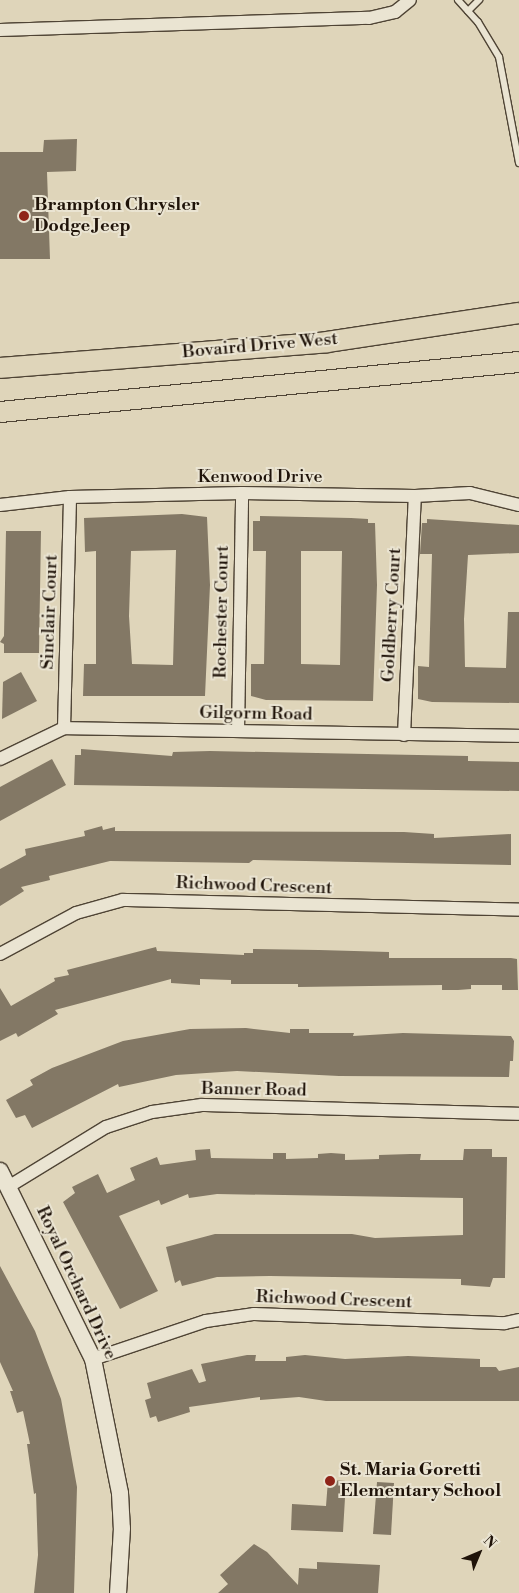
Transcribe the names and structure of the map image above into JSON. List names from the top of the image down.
{
  "streets": {
    "main road": ["Bovaird Drive West"],
    "street": [
      "Kenwood Drive",
      "Sinclair Court",
      "Rochester Court",
      "Goldberry Court",
      "Gilgorm Road",
      "Richwood Crescent",
      "Banner Road",
      "Royal Orchard Drive"
    ]
  },
  "crossings": [
    ["Kenwood Drive", "Sinclair Court"],
    ["Kenwood Drive", "Rochester Court"],
    ["Kenwood Drive", "Goldberry Court"],
    ["Sinclair Court", "Gilgorm Road"],
    ["Rochester Court", "Gilgorm Road"],
    ["Goldberry Court", "Gilgorm Road"],
    ["Richwood Crescent", "Royal Orchard Drive"],
    ["Banner Road", "Royal Orchard Drive"]
  ],
  "places": ["Brampton Chrysler Dodge Jeep", "St. Maria Goretti Elementary School"],
  "north": "top right"
}
